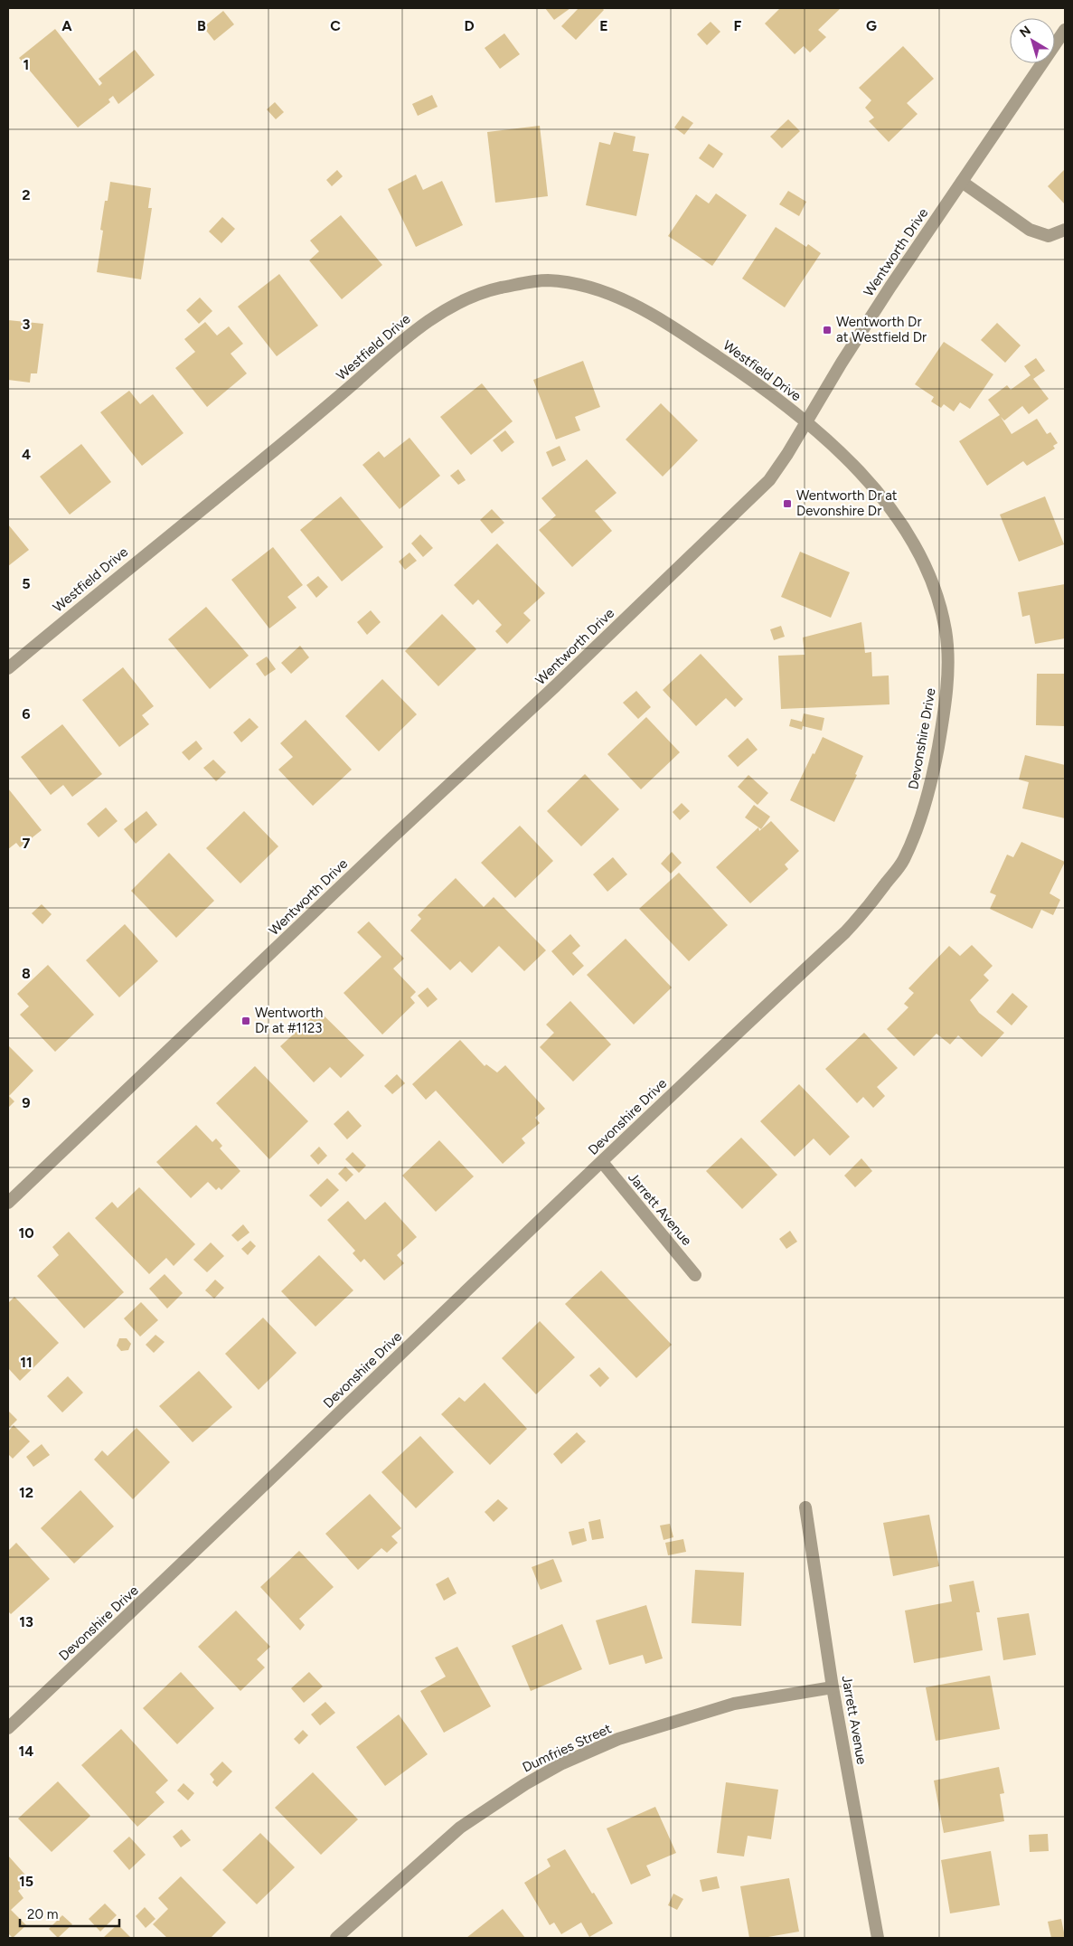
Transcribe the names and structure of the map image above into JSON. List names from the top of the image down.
{
  "streets": {
    "street": [
      "Wentworth Drive",
      "Westfield Drive",
      "Devonshire Drive",
      "Jarrett Avenue",
      "Dumfries Street"
    ]
  },
  "crossings": [
    ["Wentworth Drive", "Westfield Drive"],
    ["Wentworth Drive", "Devonshire Drive"],
    ["Westfield Drive", "Devonshire Drive"],
    ["Devonshire Drive", "Jarrett Avenue"],
    ["Jarrett Avenue", "Dumfries Street"]
  ],
  "places": {
    "transit": ["Wentworth Dr at Westfield Dr", "Wentworth Dr at Devonshire Dr", "Wentworth Dr at #1123"]
  },
  "scale_bar": "20 m",
  "north": "top left",
  "grid": {
    "columns": [
      "A",
      "B",
      "C",
      "D",
      "E",
      "F",
      "G"
    ],
    "rows": [
      "1",
      "2",
      "3",
      "4",
      "5",
      "6",
      "7",
      "8",
      "9",
      "10",
      "11",
      "12",
      "13",
      "14",
      "15"
    ]
  }
}
